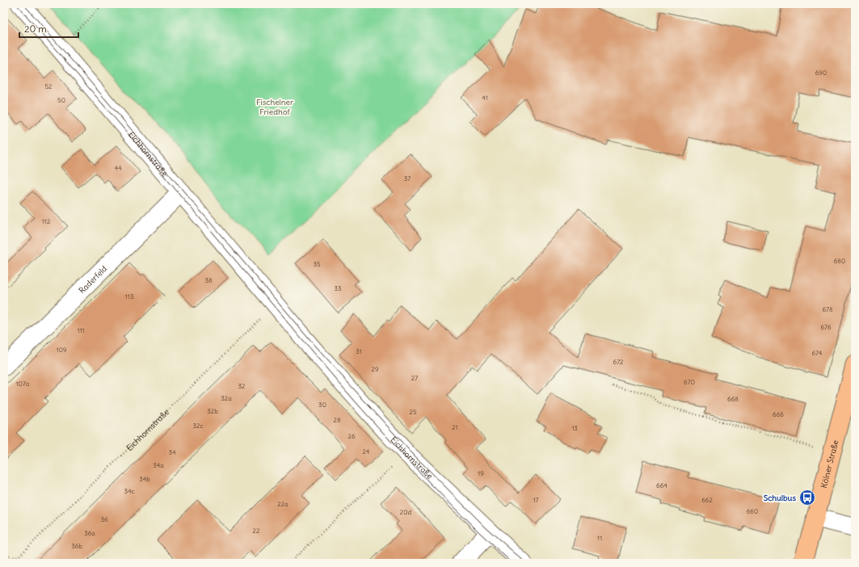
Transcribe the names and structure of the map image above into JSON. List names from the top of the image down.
{
  "streets": {
    "main road": ["Kölner Straße"],
    "street": ["Eichhornstraße", "Raderfeld"]
  },
  "crossings": [
    ["Eichhornstraße", "Raderfeld"]
  ],
  "parks": ["Fischelner Friedhof"],
  "places": {
    "bus stop": ["Schulbus"]
  },
  "house_numbers": [
    "690",
    "52",
    "41",
    "50",
    "44",
    "37",
    "112",
    "680",
    "35",
    "38",
    "33",
    "113",
    "678",
    "676",
    "111",
    "109",
    "31",
    "674",
    "672",
    "29",
    "27",
    "670",
    "107a",
    "32",
    "32a",
    "668",
    "30",
    "32b",
    "25",
    "666",
    "28",
    "32c",
    "21",
    "13",
    "26",
    "24",
    "34",
    "34a",
    "19",
    "34b",
    "664",
    "34c",
    "17",
    "662",
    "22a",
    "660",
    "20d",
    "36",
    "22",
    "36a",
    "11",
    "36b"
  ],
  "scale_bar": "20 m"
}
